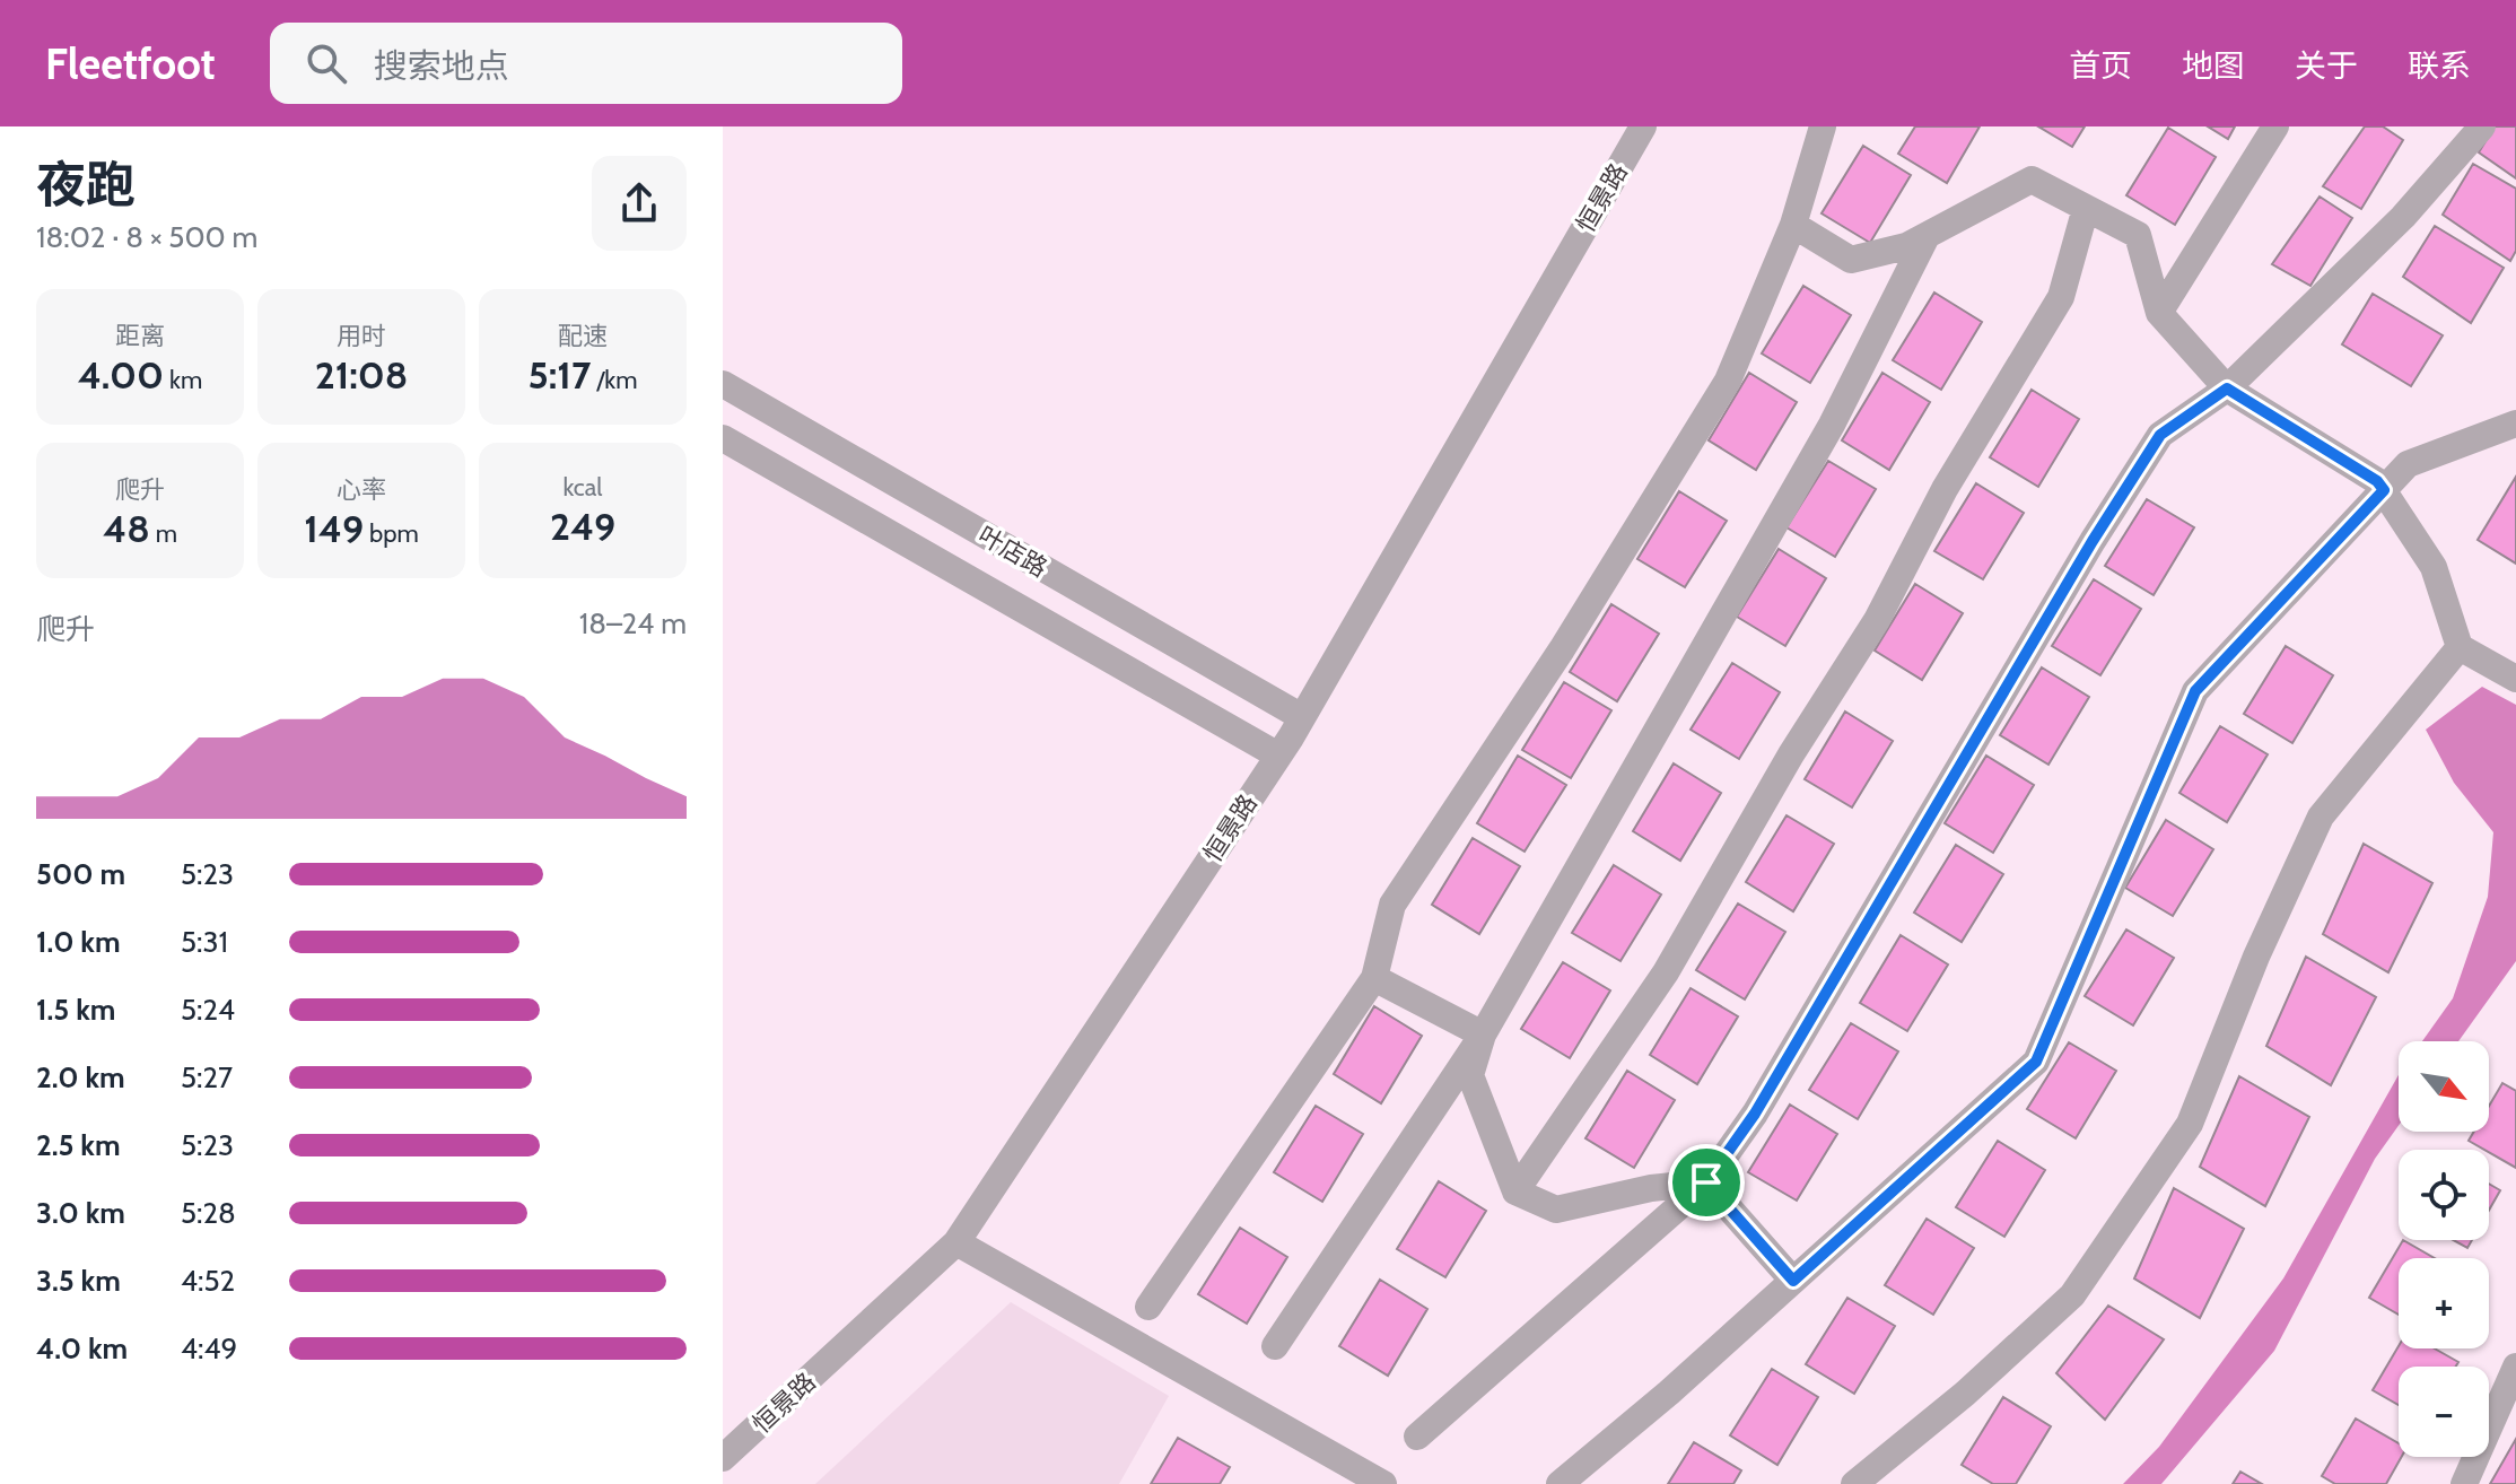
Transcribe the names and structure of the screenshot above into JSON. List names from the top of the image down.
{
  "streets": {
    "street": ["恒景路", "叶店路"]
  },
  "crossings": [
    ["恒景路", "叶店路"]
  ],
  "north": "bottom right",
  "page": {
    "header": "Fleetfoot",
    "search": "搜索地点",
    "nav": [
      "首页",
      "地图",
      "关于",
      "联系"
    ],
    "heading": ["夜跑", "18:02 · 8 × 500 m"],
    "stats": [
      ["距离", "4.00 km"],
      ["用时", "21:08"],
      ["配速", "5:17 /km"],
      ["爬升", "48 m"],
      ["心率", "149 bpm"],
      ["kcal", "249"]
    ],
    "chart": ["爬升", "18–24 m"],
    "list": [
      {
        "name": "500 m",
        "note": "5:23"
      },
      {
        "name": "1.0 km",
        "note": "5:31"
      },
      {
        "name": "1.5 km",
        "note": "5:24"
      },
      {
        "name": "2.0 km",
        "note": "5:27"
      },
      {
        "name": "2.5 km",
        "note": "5:23"
      },
      {
        "name": "3.0 km",
        "note": "5:28"
      },
      {
        "name": "3.5 km",
        "note": "4:52"
      },
      {
        "name": "4.0 km",
        "note": "4:49"
      }
    ],
    "map_buttons": ["+", "−"]
  }
}
